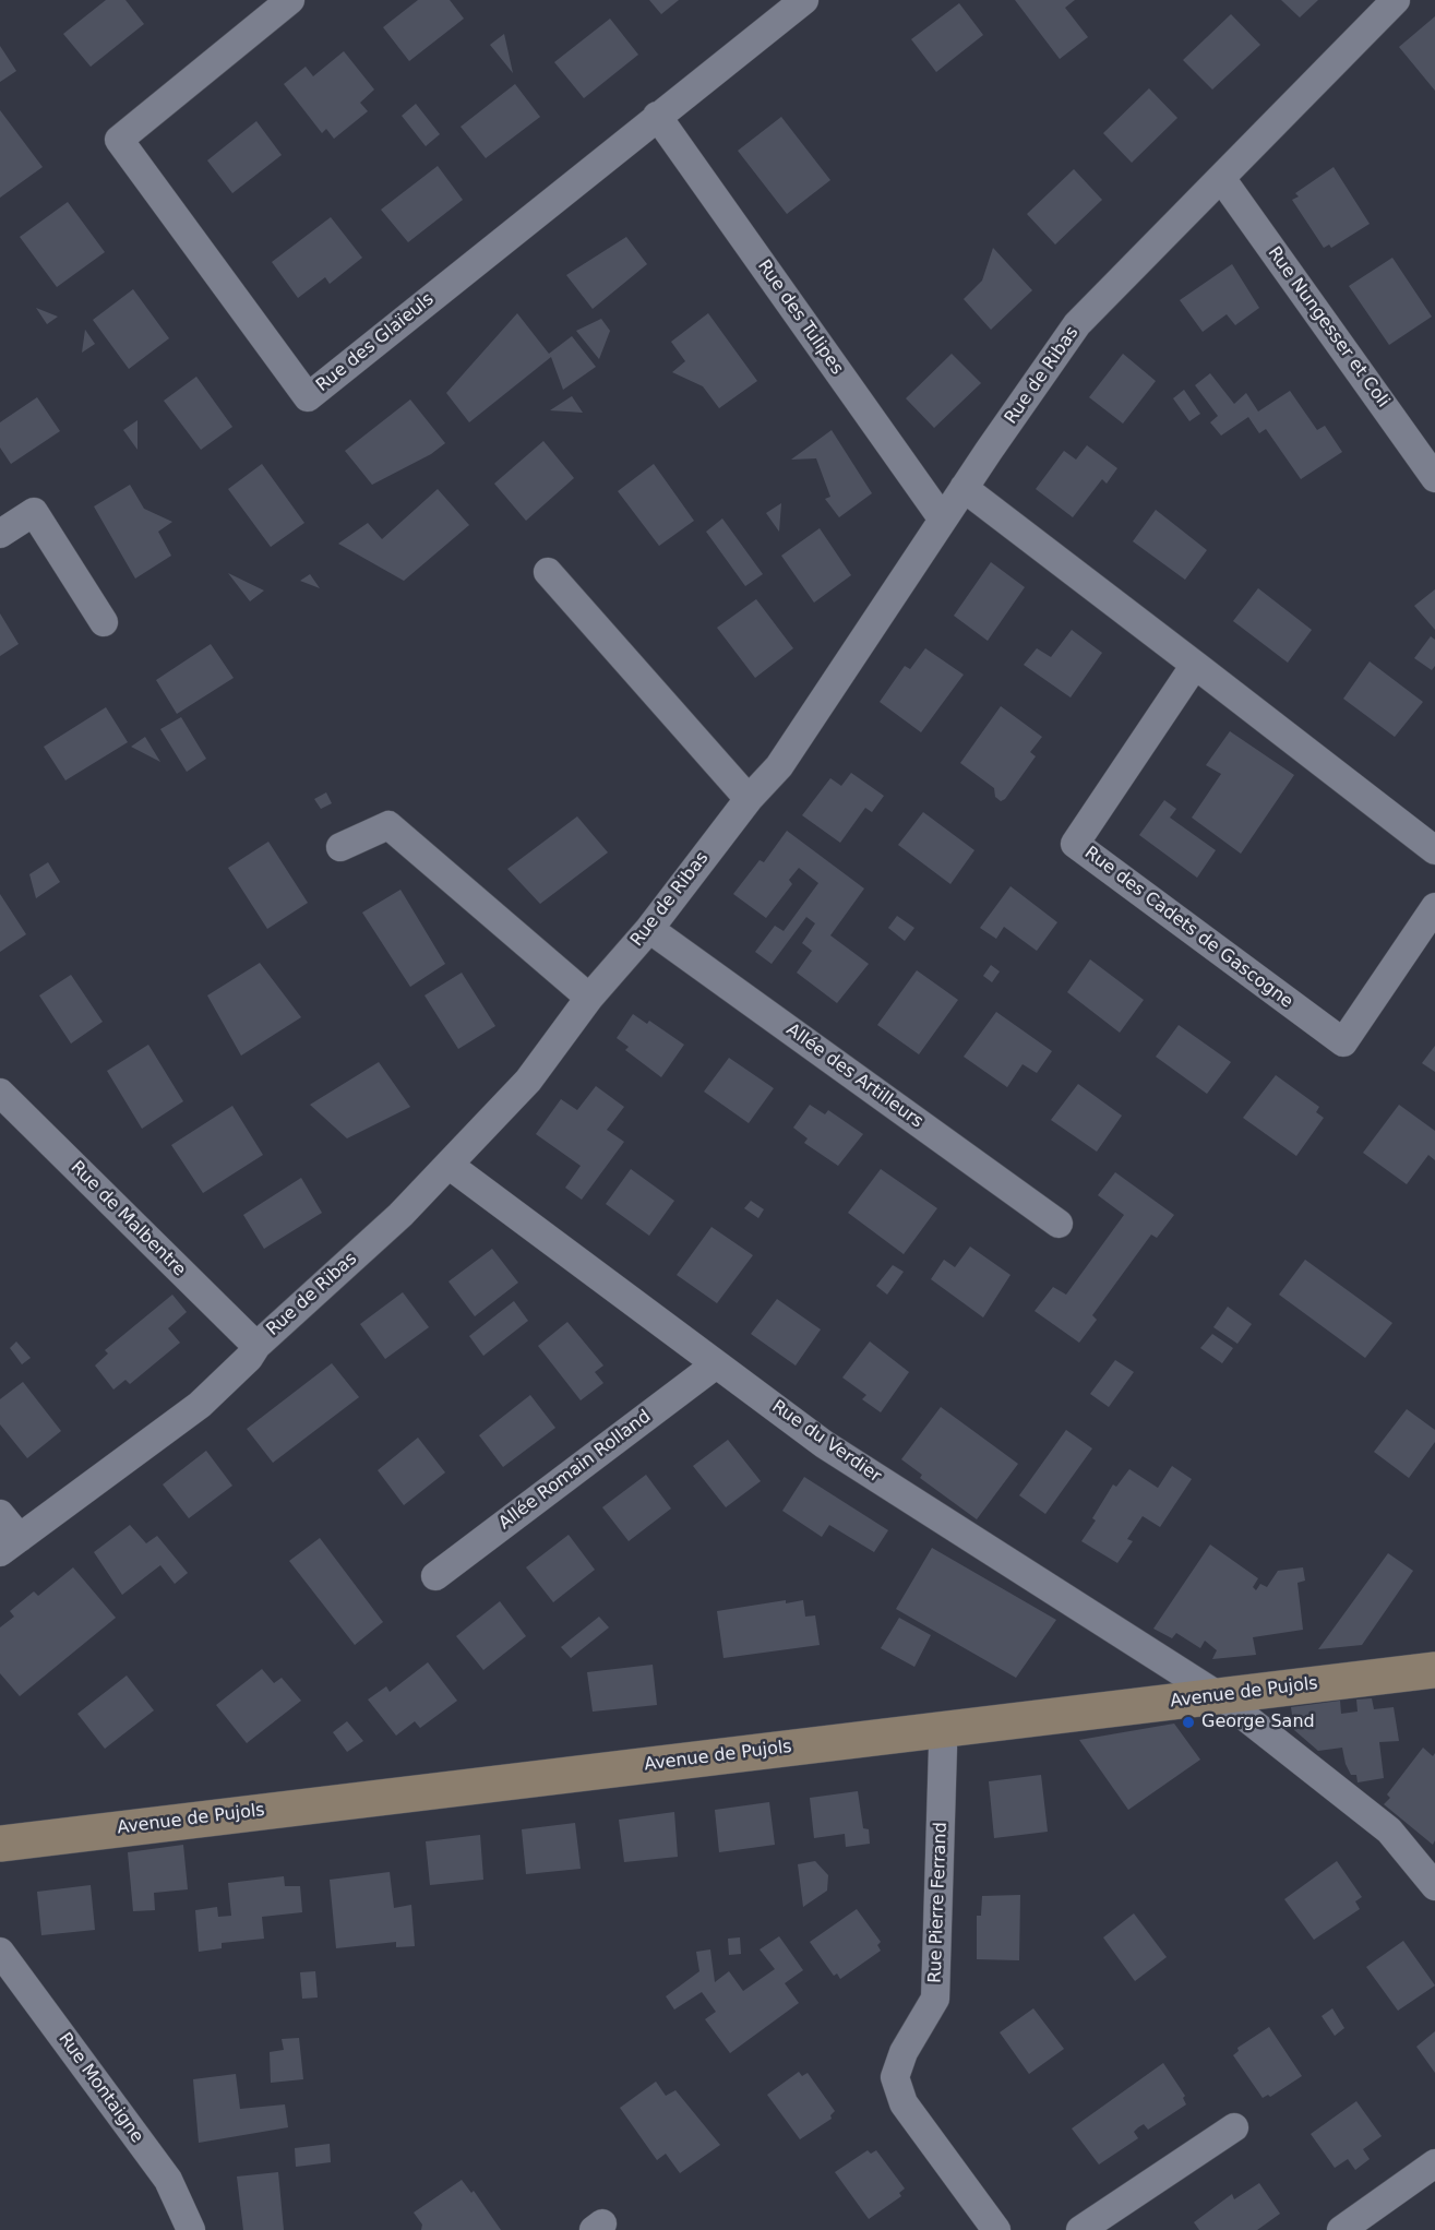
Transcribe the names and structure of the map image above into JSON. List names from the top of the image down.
{
  "streets": {
    "main road": ["Avenue de Pujols"],
    "street": [
      "Rue des Tulipes",
      "Rue Nungesser et Coli",
      "Rue des Glaïeuls",
      "Rue de Ribas",
      "Rue des Cadets de Gascogne",
      "Allée des Artilleurs",
      "Rue de Malbentre",
      "Rue du Verdier",
      "Allée Romain Rolland",
      "Rue Pierre Ferrand",
      "Rue Montaigne"
    ]
  },
  "crossings": [
    ["Rue des Tulipes", "Rue des Glaïeuls"],
    ["Rue des Tulipes", "Rue de Ribas"],
    ["Rue Nungesser et Coli", "Rue de Ribas"],
    ["Rue de Ribas", "Allée des Artilleurs"],
    ["Rue de Ribas", "Rue de Malbentre"],
    ["Rue de Ribas", "Rue du Verdier"],
    ["Rue du Verdier", "Allée Romain Rolland"],
    ["Rue du Verdier", "Avenue de Pujols"],
    ["Avenue de Pujols", "Rue Pierre Ferrand"]
  ],
  "places": ["George Sand"]
}
